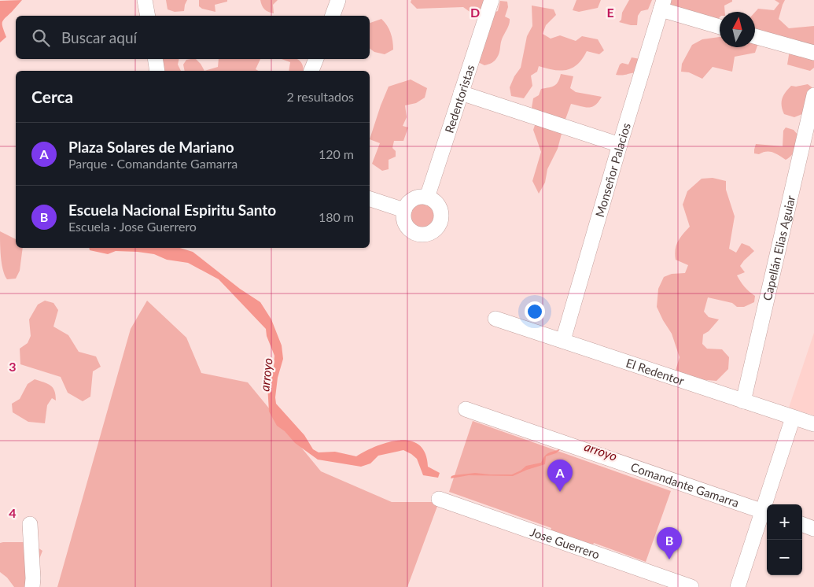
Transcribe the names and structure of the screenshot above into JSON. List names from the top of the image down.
{
  "streets": {
    "street": [
      "Redentoristas",
      "Monseñor Palacios",
      "Capellán Elias Aguiar",
      "El Redentor",
      "Comandante Gamarra",
      "Jose Guerrero"
    ]
  },
  "crossings": [
    ["Monseñor Palacios", "El Redentor"],
    ["Capellán Elias Aguiar", "El Redentor"]
  ],
  "water": ["arroyo"],
  "north": "top",
  "page": {
    "search": "Buscar aquí",
    "heading": ["Cerca", "2 resultados"],
    "list": [
      {
        "mark": "A",
        "name": "Plaza Solares de Mariano",
        "note": "Parque · Comandante Gamarra",
        "value": "120 m"
      },
      {
        "mark": "B",
        "name": "Escuela Nacional Espiritu Santo",
        "note": "Escuela · Jose Guerrero",
        "value": "180 m"
      }
    ],
    "pins": ["A", "B"],
    "map_buttons": ["+", "−"]
  },
  "grid": {
    "columns": ["D", "E"],
    "rows": ["3", "4"]
  }
}
